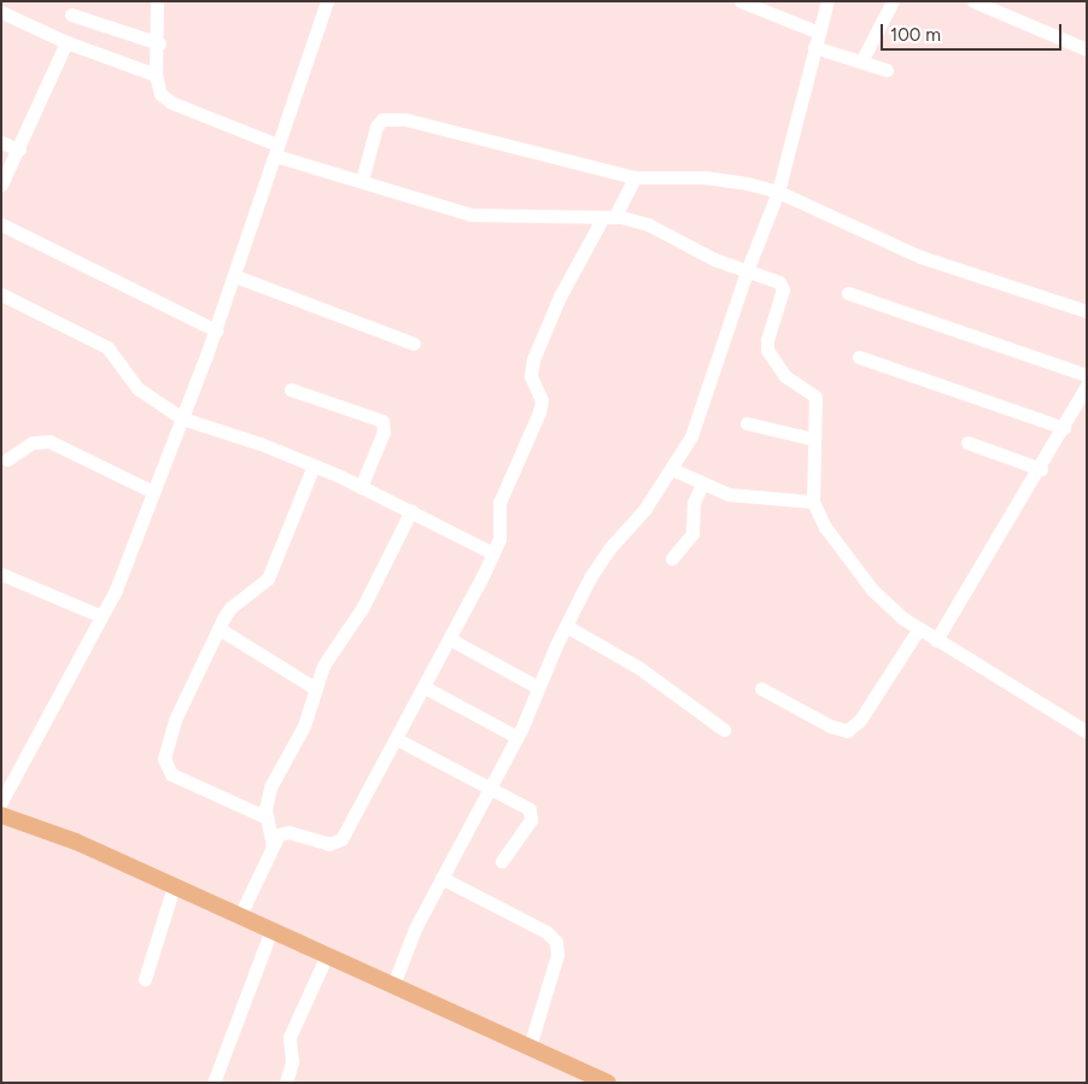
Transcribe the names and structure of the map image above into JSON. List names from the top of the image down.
{
  "scale_bar": "100 m"
}
